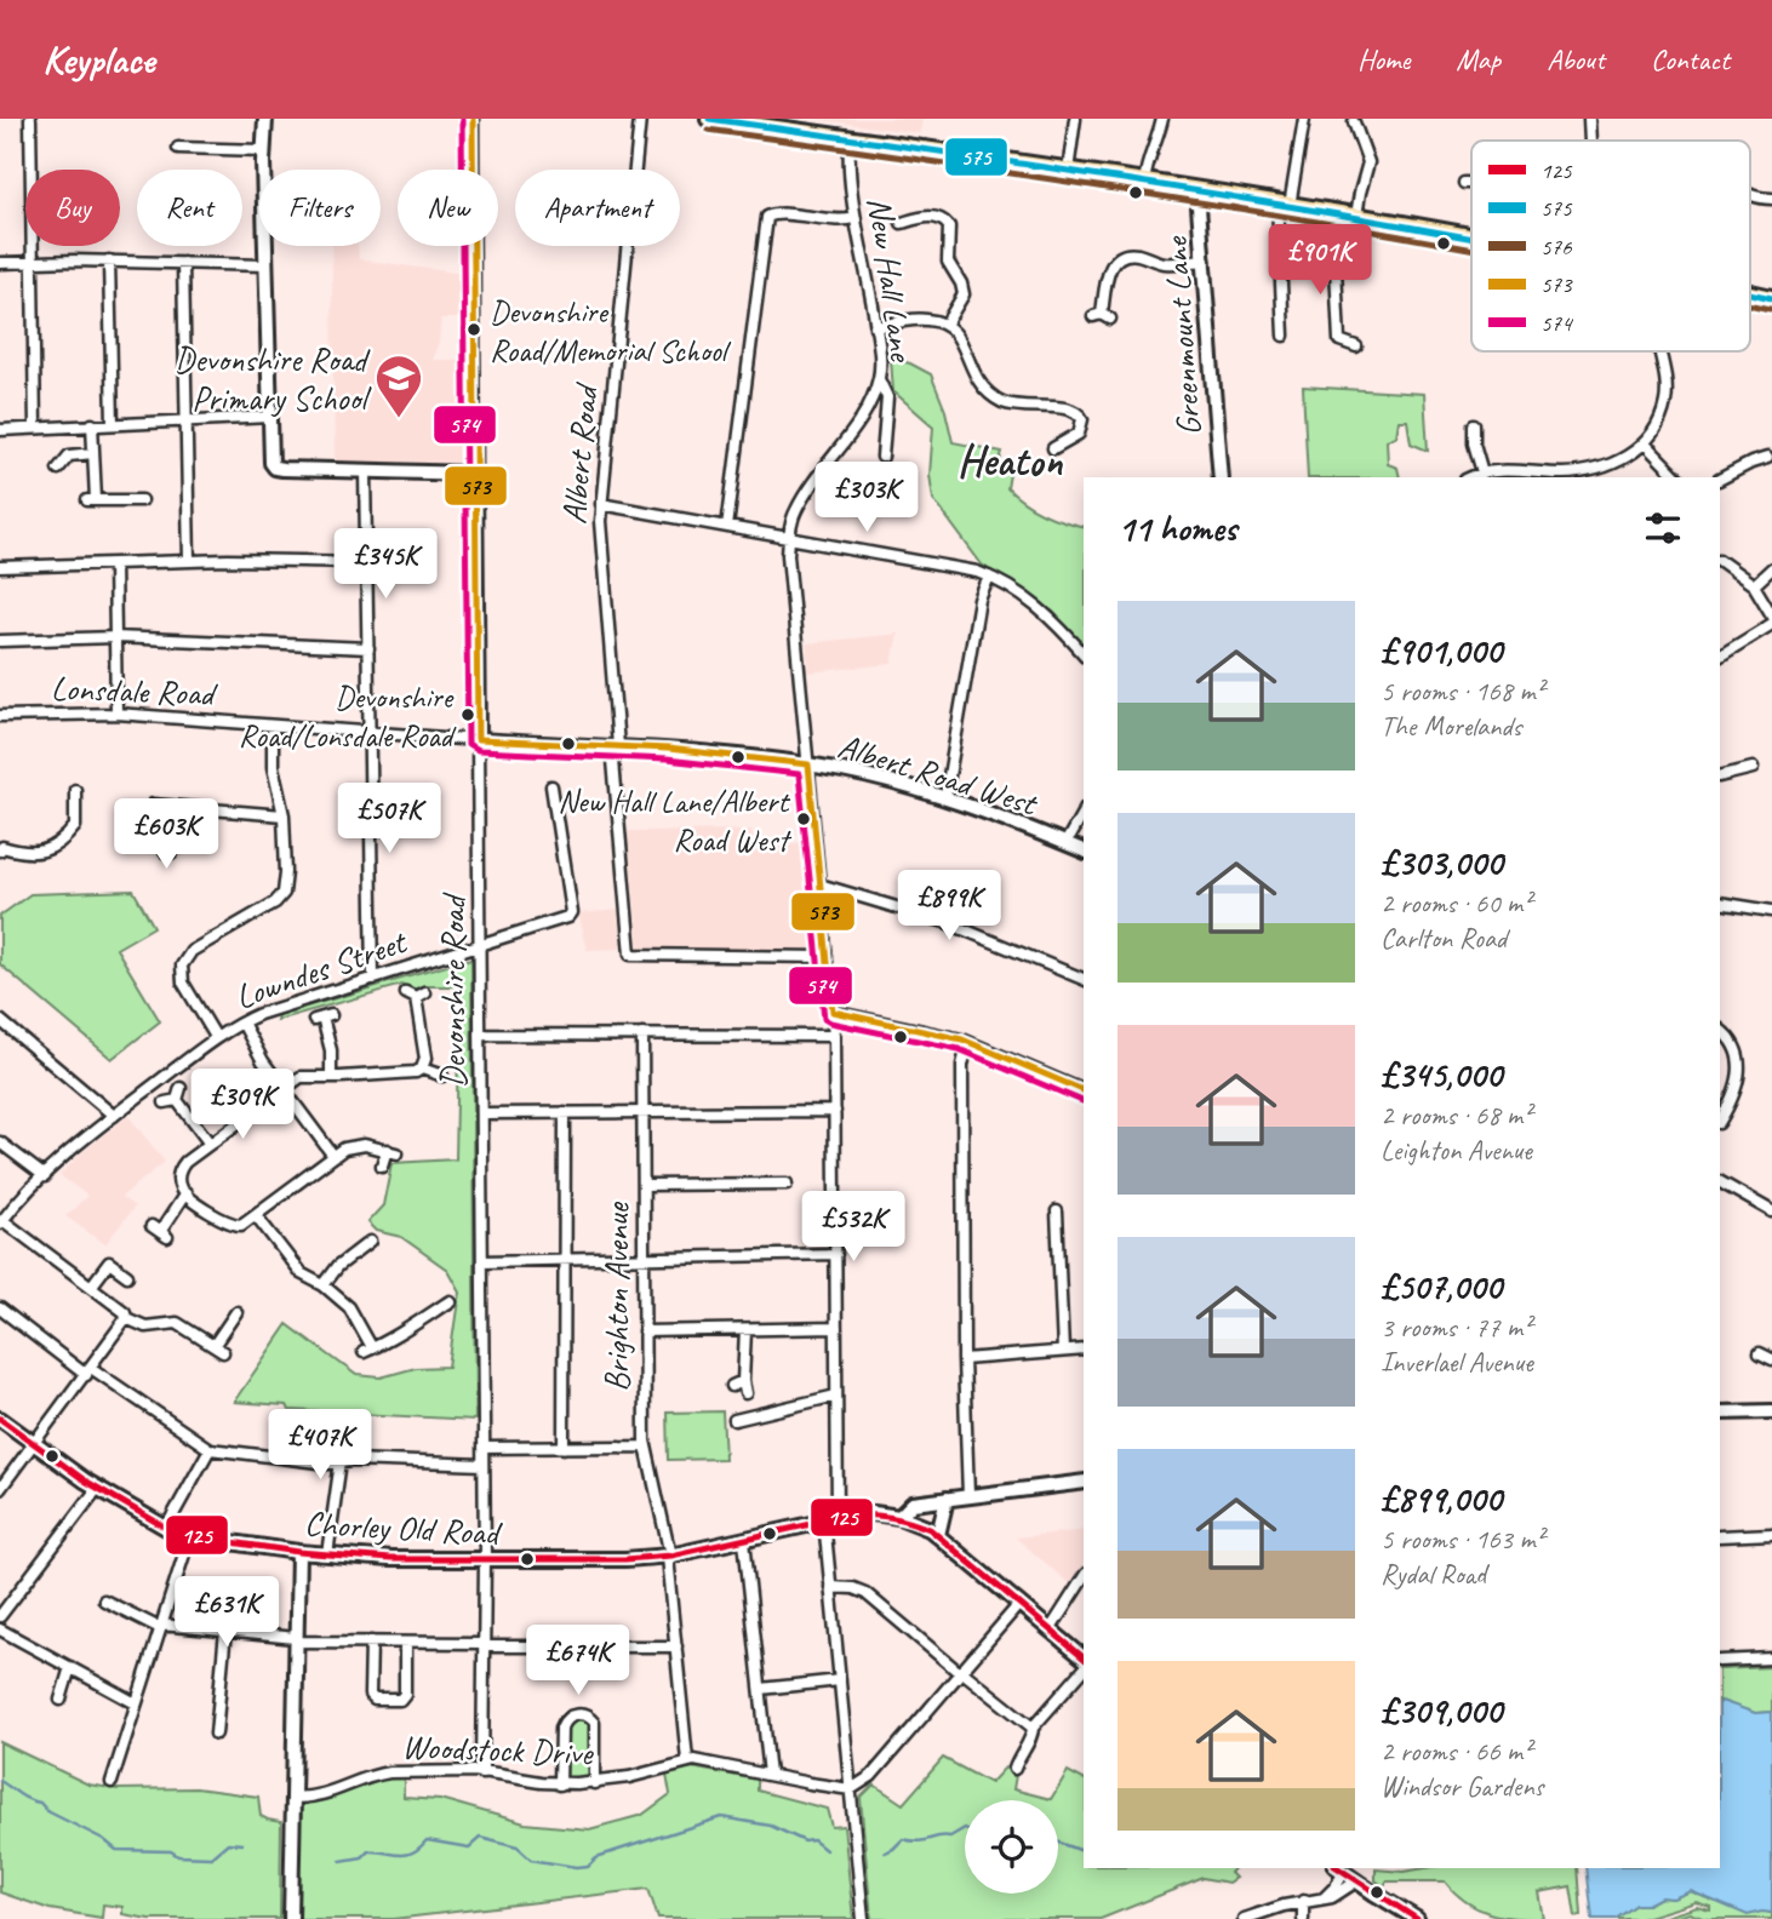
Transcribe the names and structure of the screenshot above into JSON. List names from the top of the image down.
{
  "streets": {
    "street": [
      "New Hall Lane",
      "Greenmount Lane",
      "Albert Road",
      "Lonsdale Road",
      "Albert Road West",
      "Lowndes Street",
      "Devonshire Road",
      "Brighton Avenue",
      "Chorley Old Road",
      "Woodstock Drive"
    ]
  },
  "crossings": [
    ["New Hall Lane", "Albert Road"],
    ["New Hall Lane", "Albert Road West"],
    ["New Hall Lane", "Chorley Old Road"],
    ["New Hall Lane", "Woodstock Drive"],
    ["Albert Road", "Lonsdale Road"],
    ["Albert Road", "Albert Road West"],
    ["Lonsdale Road", "Albert Road West"],
    ["Lonsdale Road", "Devonshire Road"],
    ["Lowndes Street", "Devonshire Road"],
    ["Devonshire Road", "Chorley Old Road"],
    ["Devonshire Road", "Woodstock Drive"],
    ["Brighton Avenue", "Chorley Old Road"],
    ["Brighton Avenue", "Woodstock Drive"]
  ],
  "districts": ["Heaton"],
  "places": {
    "other": ["Devonshire Road/Memorial School", "Devonshire Road/Lonsdale Road", "New Hall Lane/Albert Road West"],
    "school or university": ["Devonshire Road Primary School"]
  },
  "lines": [
    "transit line 575",
    "transit line 573",
    "transit line 574",
    "transit line 576",
    "transit line 125"
  ],
  "legend": [
    "125",
    "575",
    "576",
    "573",
    "574"
  ],
  "page": {
    "header": "Keyplace",
    "nav": [
      "Home",
      "Map",
      "About",
      "Contact"
    ],
    "chip": [
      "Buy",
      "Rent",
      "Filters",
      "New",
      "Apartment"
    ],
    "price": [
      "£901K",
      "£303K",
      "£345K",
      "£507K",
      "£603K",
      "£899K",
      "£309K",
      "£532K",
      "£407K",
      "£631K",
      "£674K"
    ],
    "heading": "11 homes",
    "list": [
      {
        "name": "£901,000",
        "note": "5 rooms · 168 m² · The Morelands"
      },
      {
        "name": "£303,000",
        "note": "2 rooms · 60 m² · Carlton Road"
      },
      {
        "name": "£345,000",
        "note": "2 rooms · 68 m² · Leighton Avenue"
      },
      {
        "name": "£507,000",
        "note": "3 rooms · 77 m² · Inverlael Avenue"
      },
      {
        "name": "£899,000",
        "note": "5 rooms · 163 m² · Rydal Road"
      },
      {
        "name": "£309,000",
        "note": "2 rooms · 66 m² · Windsor Gardens"
      }
    ]
  }
}
